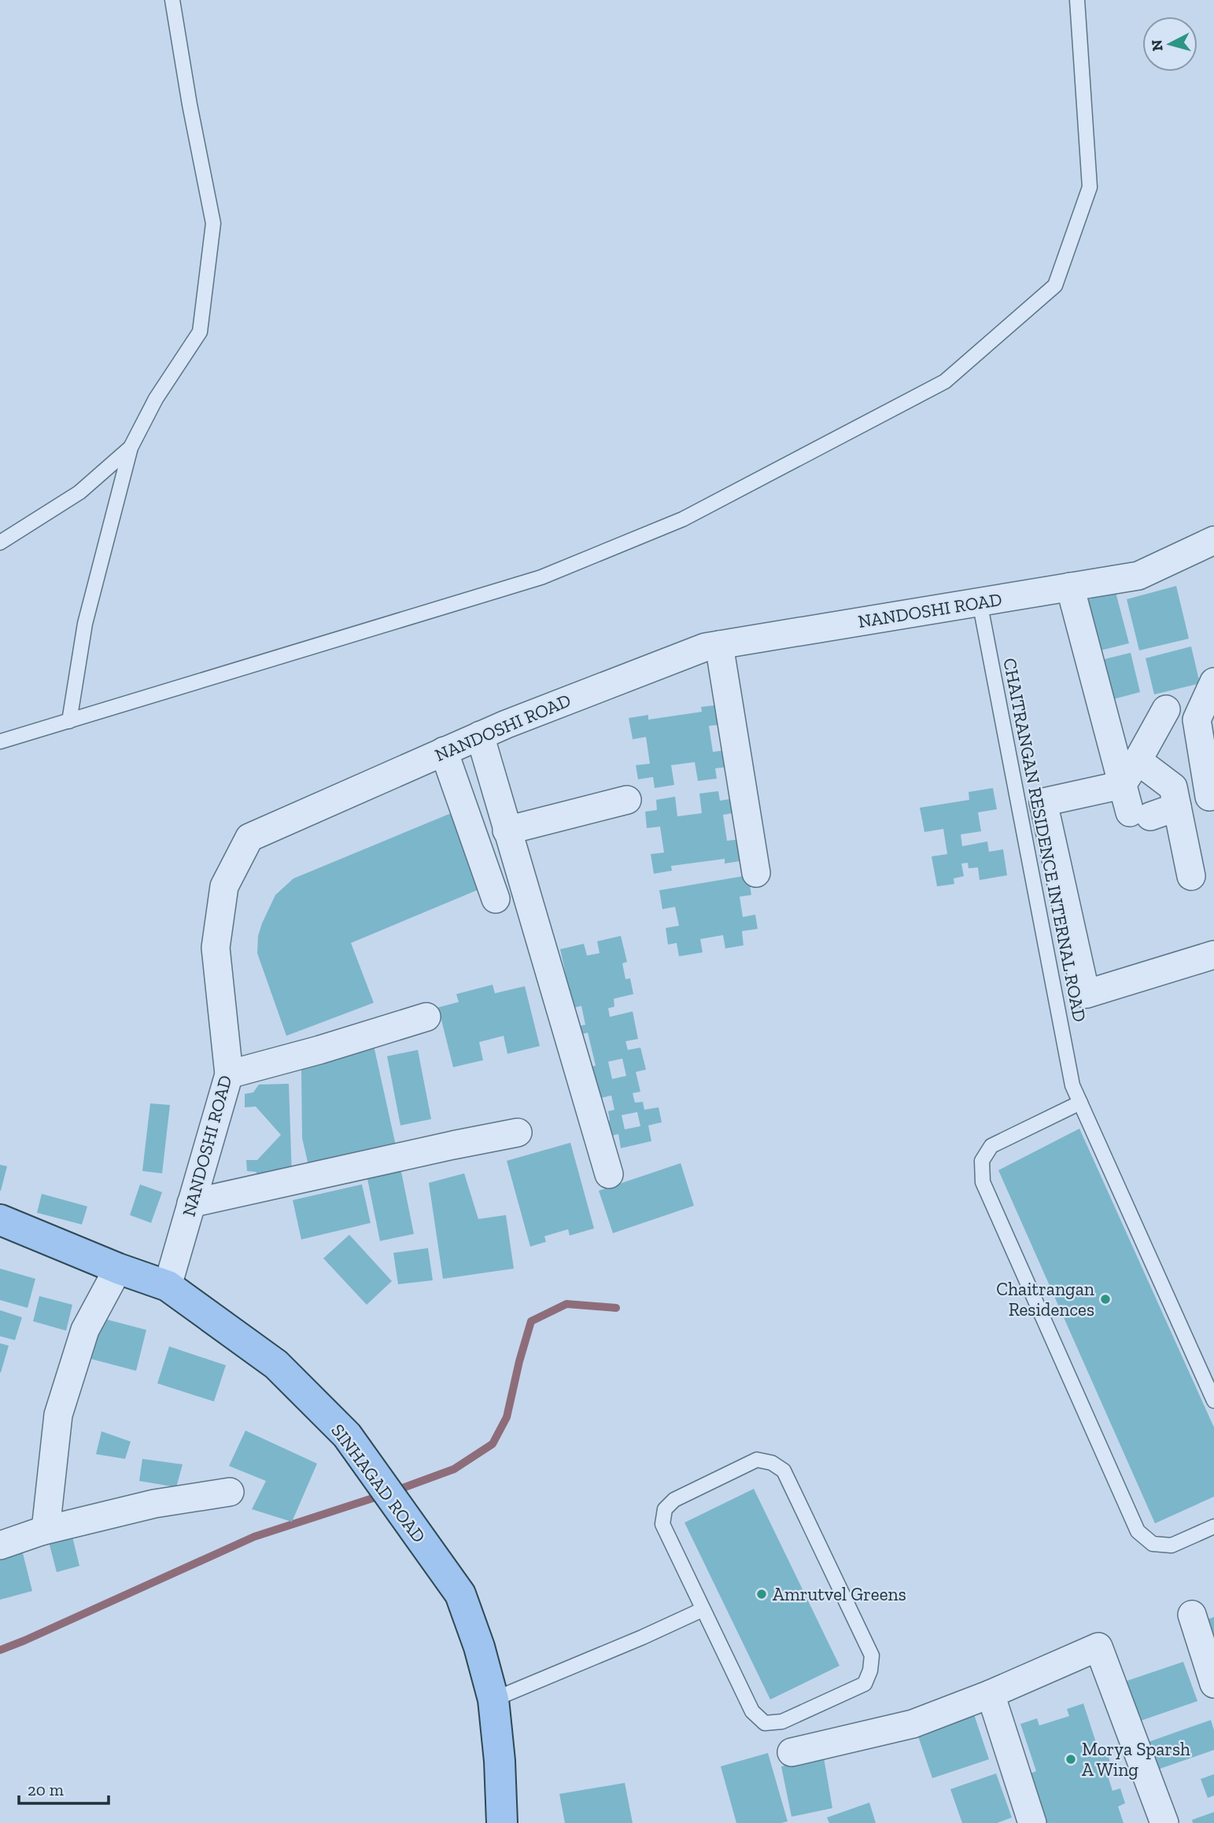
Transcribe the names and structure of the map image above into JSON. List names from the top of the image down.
{
  "streets": {
    "main road": ["SINHAGAD ROAD"],
    "street": ["NANDOSHI ROAD"],
    "lane": ["CHAITRANGAN RESIDENCE INTERNAL ROAD"]
  },
  "crossings": [
    ["NANDOSHI ROAD", "CHAITRANGAN RESIDENCE INTERNAL ROAD"],
    ["NANDOSHI ROAD", "SINHAGAD ROAD"]
  ],
  "places": ["Chaitrangan Residences", "Amrutvel Greens", "Morya Sparsh A Wing"],
  "scale_bar": "20 m",
  "north": "left"
}
